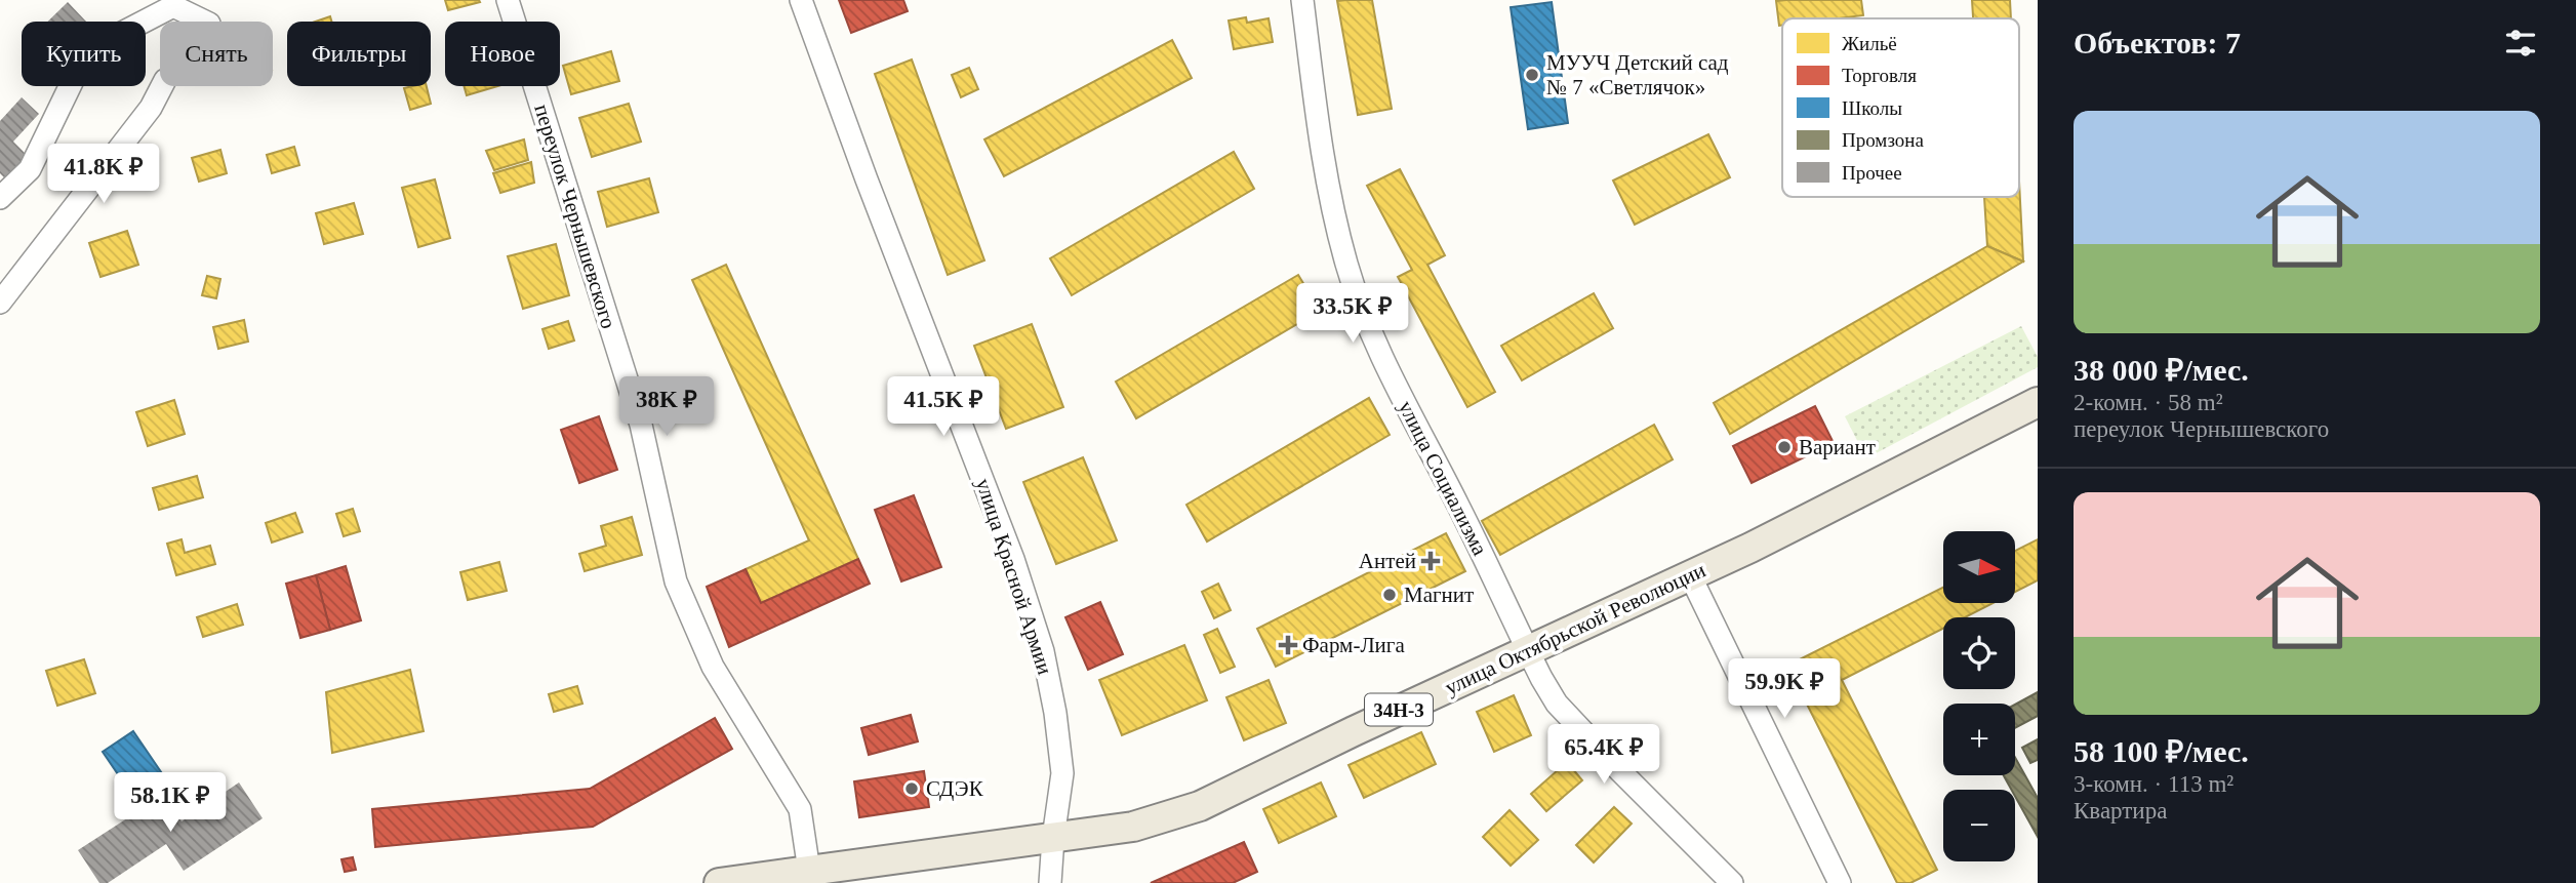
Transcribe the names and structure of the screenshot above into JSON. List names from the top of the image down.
{
  "streets": {
    "main road": ["улица Октябрьской Революции", "34Н-3"],
    "street": ["переулок Чернышевского", "улица Социализма", "улица Красной Армии"]
  },
  "crossings": [
    ["переулок Чернышевского", "улица Октябрьской Революции"],
    ["улица Социализма", "улица Октябрьской Революции"],
    ["улица Красной Армии", "улица Октябрьской Революции"]
  ],
  "places": {
    "other": [
      "МУУЧ Детский сад № 7 «Светлячок»",
      "Вариант",
      "Магнит",
      "СДЭК"
    ],
    "health": ["Антей", "Фарм-Лига"]
  },
  "legend": [
    "Жильё",
    "Торговля",
    "Школы",
    "Промзона",
    "Прочее"
  ],
  "north": "right",
  "page": {
    "heading": "Объектов: 7",
    "chip": [
      "Купить",
      "Снять",
      "Фильтры",
      "Новое"
    ],
    "list": [
      {
        "name": "38 000 ₽/мес.",
        "note": "2-комн. · 58 m² · переулок Чернышевского"
      },
      {
        "name": "58 100 ₽/мес.",
        "note": "3-комн. · 113 m² · Квартира"
      }
    ],
    "price": [
      "41.8K ₽",
      "33.5K ₽",
      "38K ₽",
      "41.5K ₽",
      "59.9K ₽",
      "65.4K ₽",
      "58.1K ₽"
    ],
    "map_buttons": ["+", "−"]
  }
}
